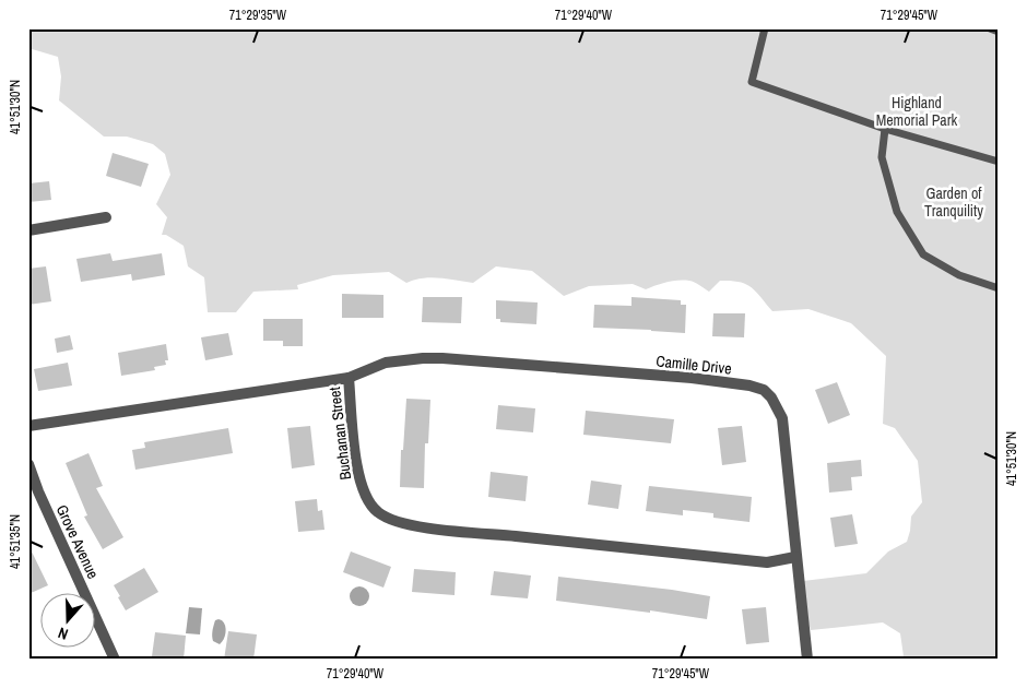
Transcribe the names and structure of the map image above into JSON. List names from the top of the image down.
{
  "streets": {
    "street": ["Camille Drive", "Buchanan Street", "Grove Avenue"]
  },
  "crossings": [
    ["Camille Drive", "Buchanan Street"]
  ],
  "parks": ["Highland Memorial Park", "Garden of Tranquility"],
  "north": "bottom",
  "coordinates": [
    "71°29'35\"W",
    "71°29'40\"W",
    "71°29'45\"W",
    "41°51'30\"N",
    "41°51'35\"N"
  ]
}
